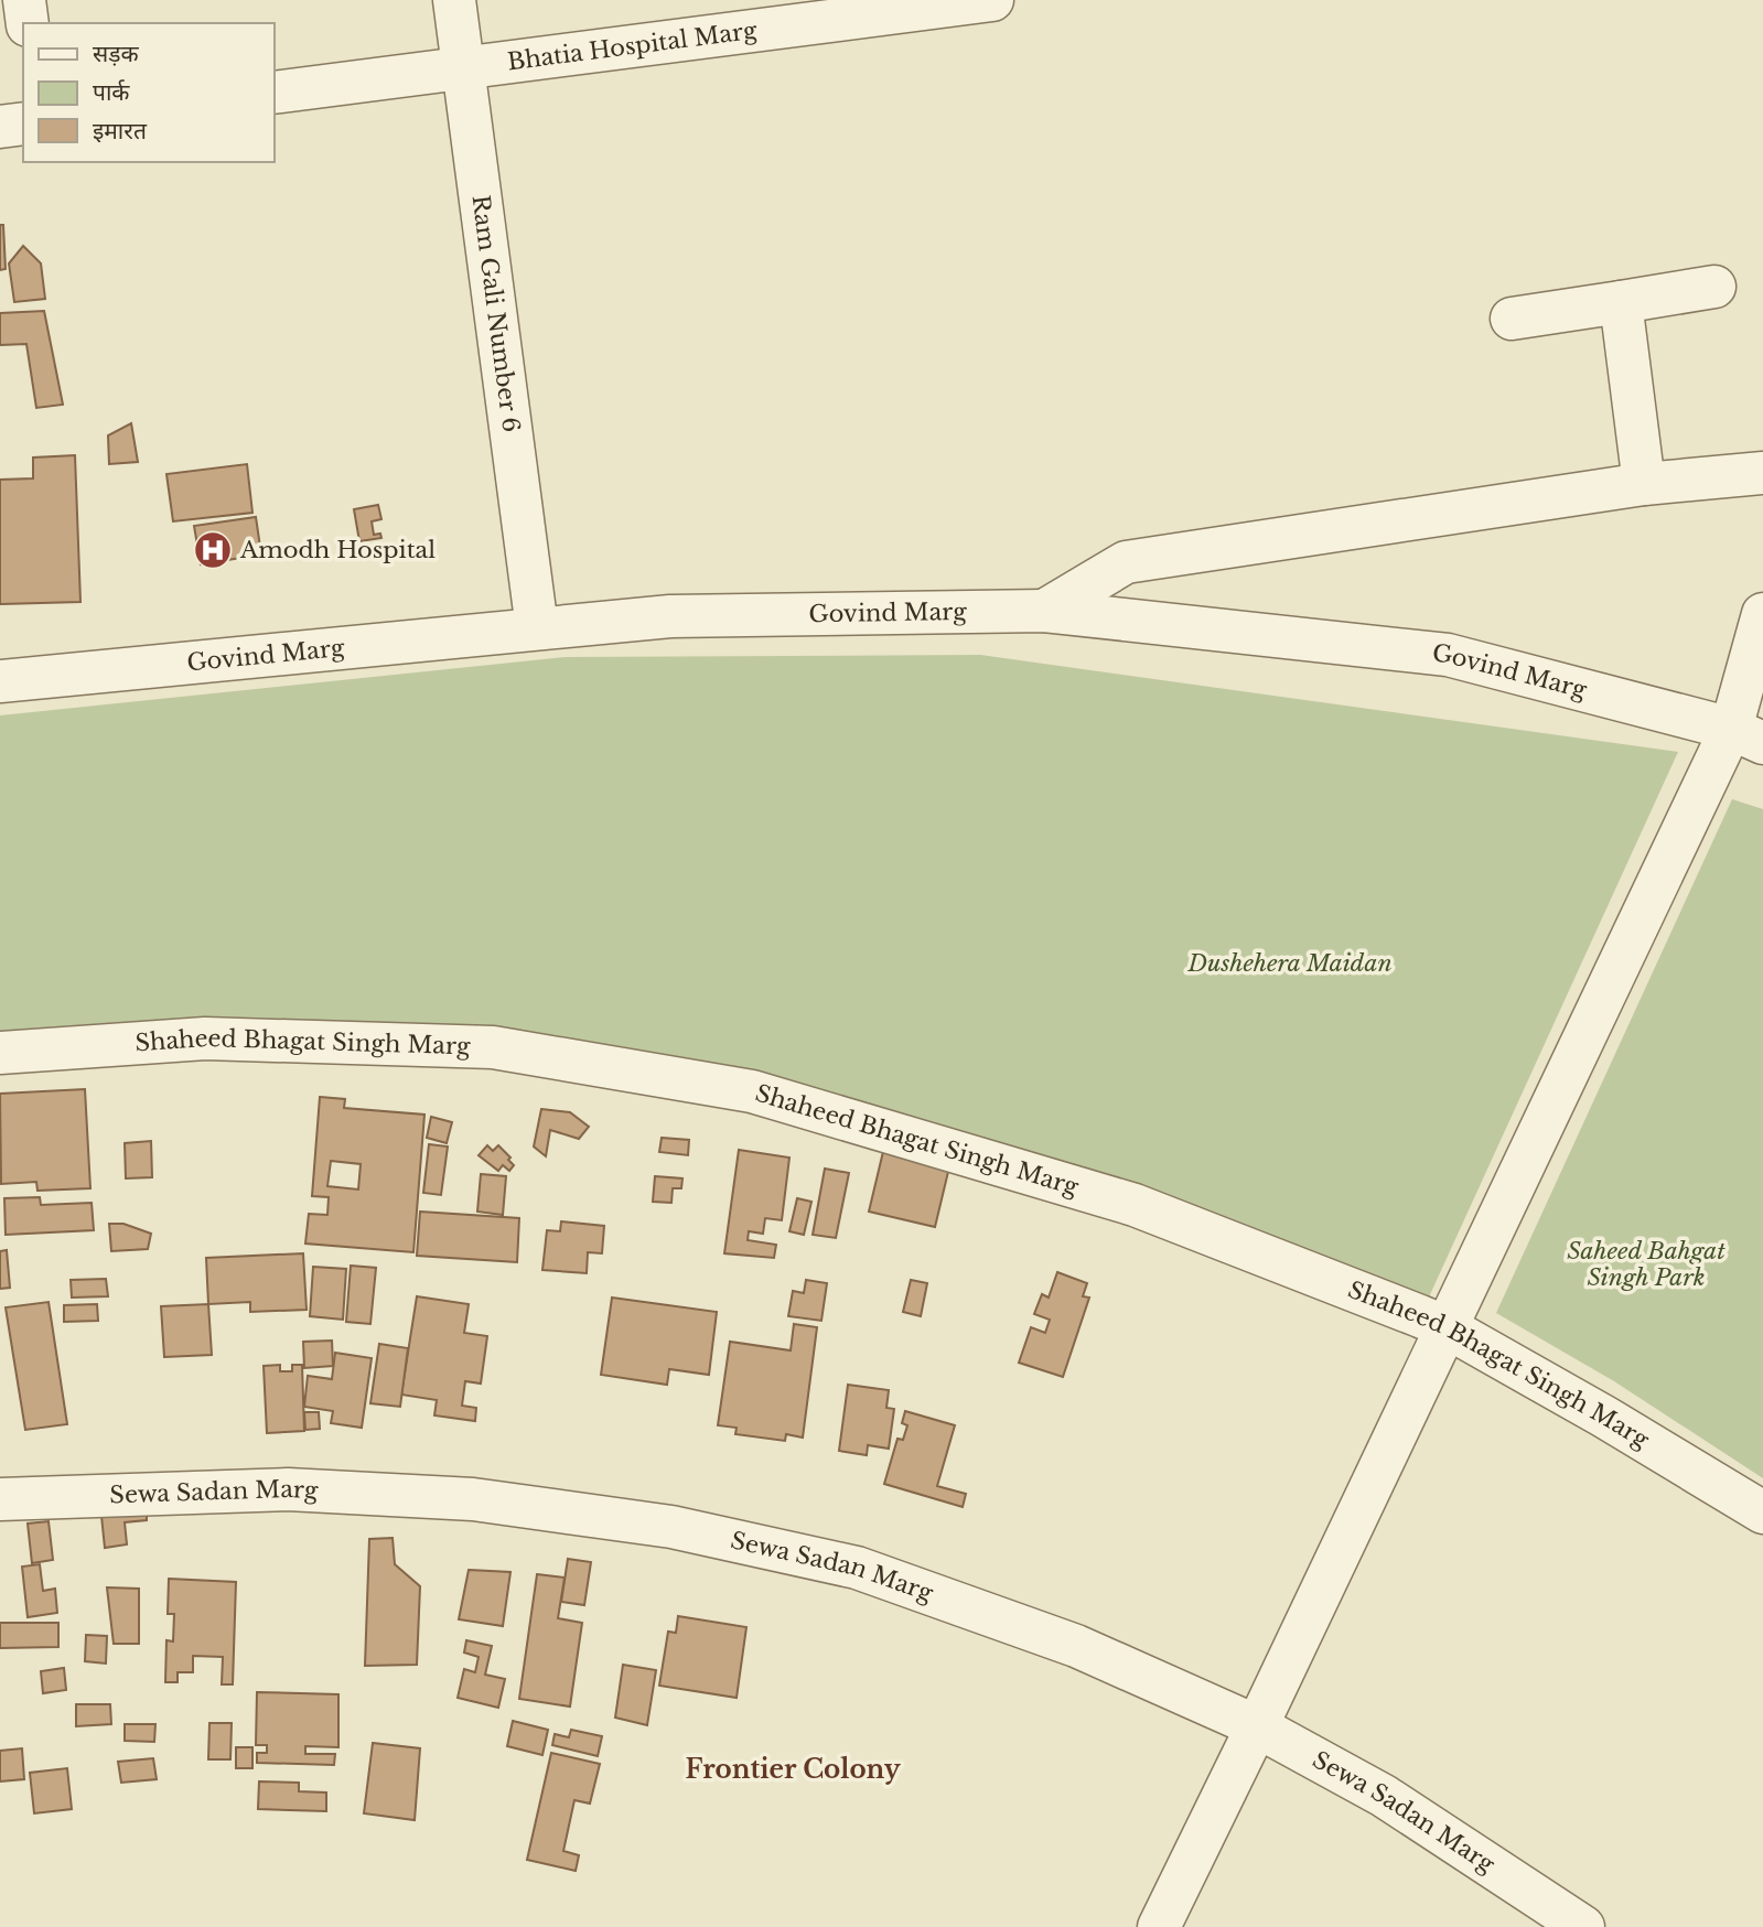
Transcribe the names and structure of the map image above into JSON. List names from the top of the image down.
{
  "streets": {
    "street": [
      "Bhatia Hospital Marg",
      "Ram Gali Number 6",
      "Govind Marg",
      "Shaheed Bhagat Singh Marg",
      "Sewa Sadan Marg"
    ]
  },
  "crossings": [
    ["Bhatia Hospital Marg", "Ram Gali Number 6"],
    ["Ram Gali Number 6", "Govind Marg"]
  ],
  "districts": ["Frontier Colony"],
  "parks": ["Dushehera Maidan", "Saheed Bahgat Singh Park"],
  "places": {
    "hospital": ["Amodh Hospital"]
  },
  "legend": ["सड़क", "पार्क", "इमारत"]
}
